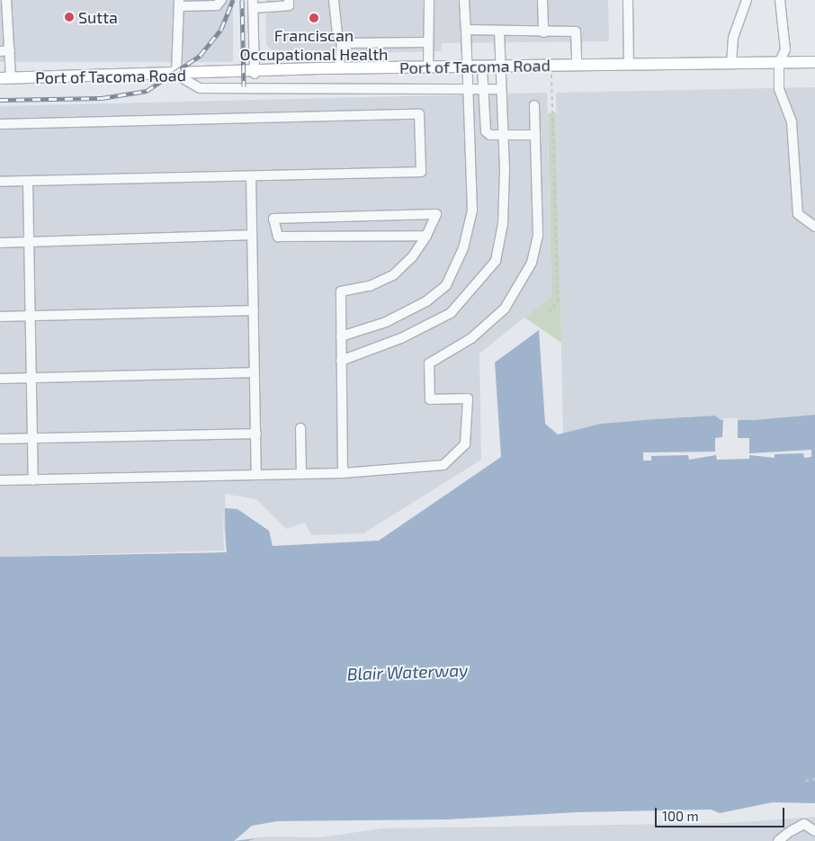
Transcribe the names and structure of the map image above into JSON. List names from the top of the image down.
{
  "streets": {
    "main road": ["Port of Tacoma Road"]
  },
  "water": ["Blair Waterway"],
  "places": ["Sutta", "Franciscan Occupational Health"],
  "scale_bar": "100 m"
}
